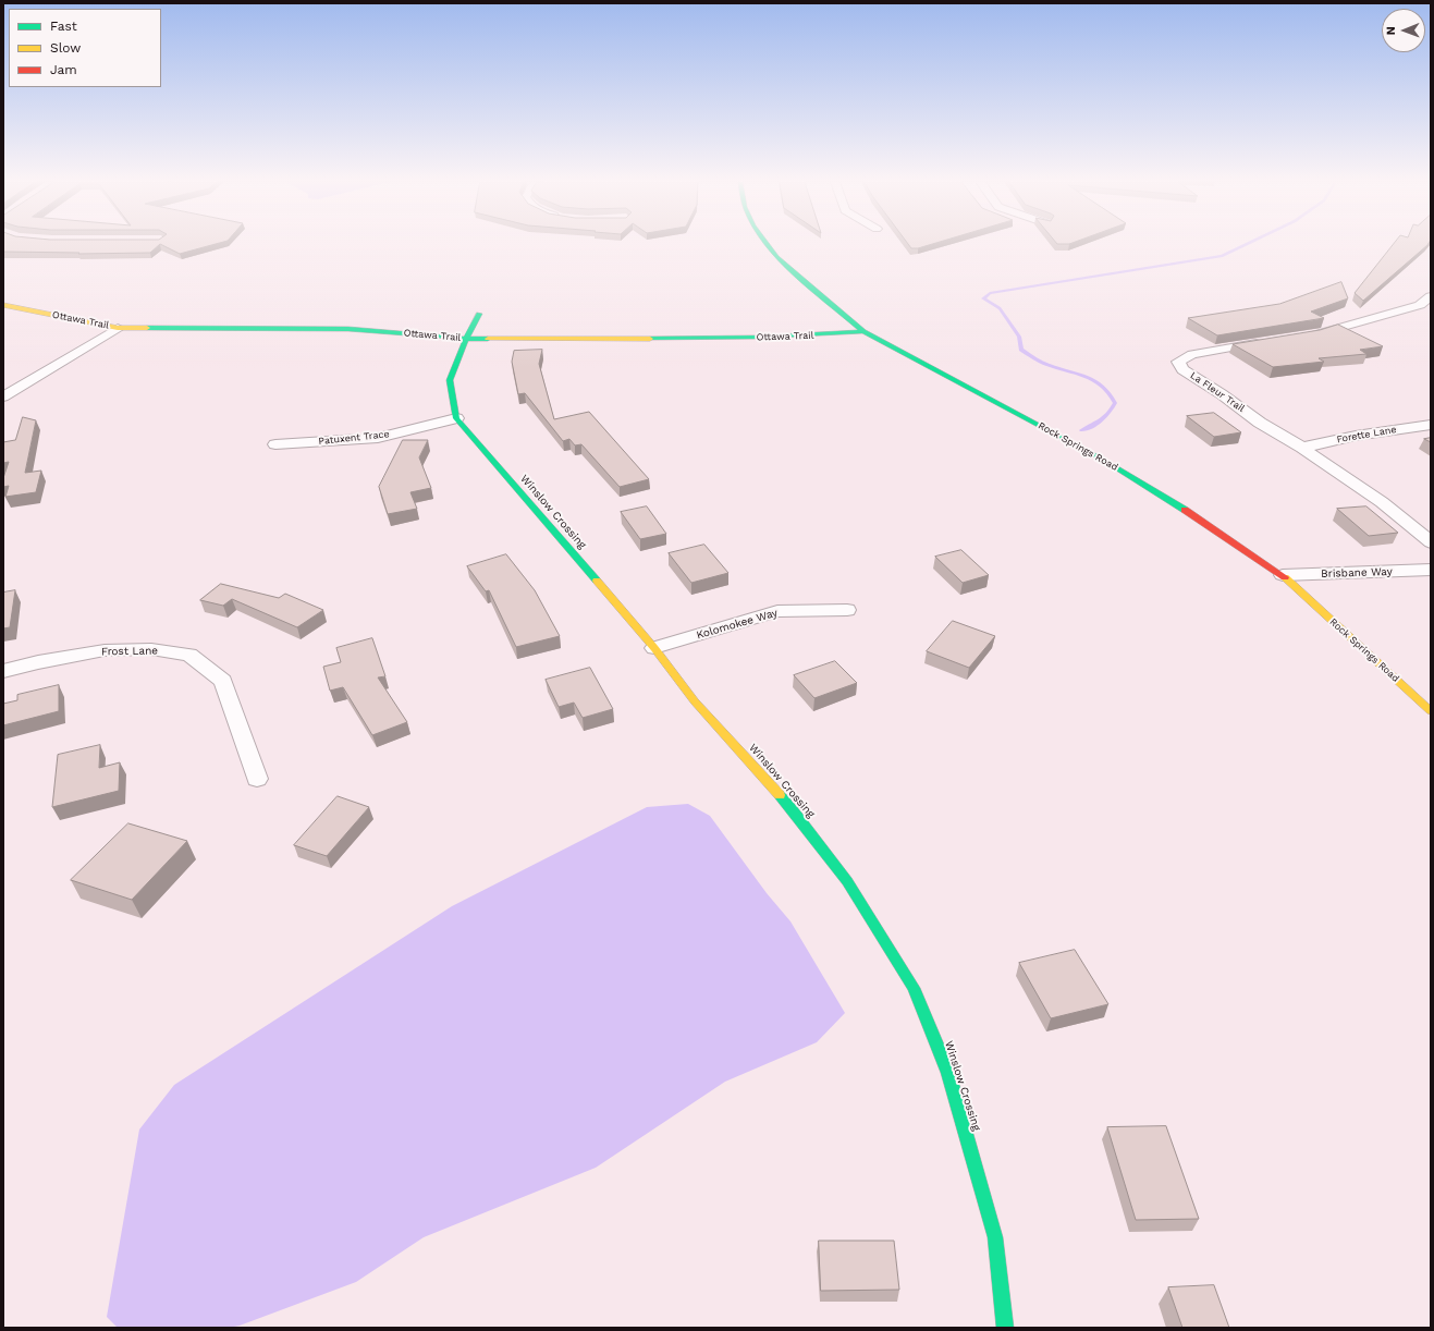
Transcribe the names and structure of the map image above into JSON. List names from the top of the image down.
{
  "streets": {
    "street": [
      "Ottawa Trail",
      "La Fleur Trail",
      "Forette Lane",
      "Patuxent Trace",
      "Rock Springs Road",
      "Winslow Crossing",
      "Brisbane Way",
      "Kolomokee Way",
      "Frost Lane"
    ]
  },
  "crossings": [
    ["Ottawa Trail", "Rock Springs Road"],
    ["La Fleur Trail", "Forette Lane"],
    ["Patuxent Trace", "Winslow Crossing"],
    ["Rock Springs Road", "Brisbane Way"],
    ["Winslow Crossing", "Kolomokee Way"]
  ],
  "legend": ["Fast", "Slow", "Jam"],
  "north": "left"
}
